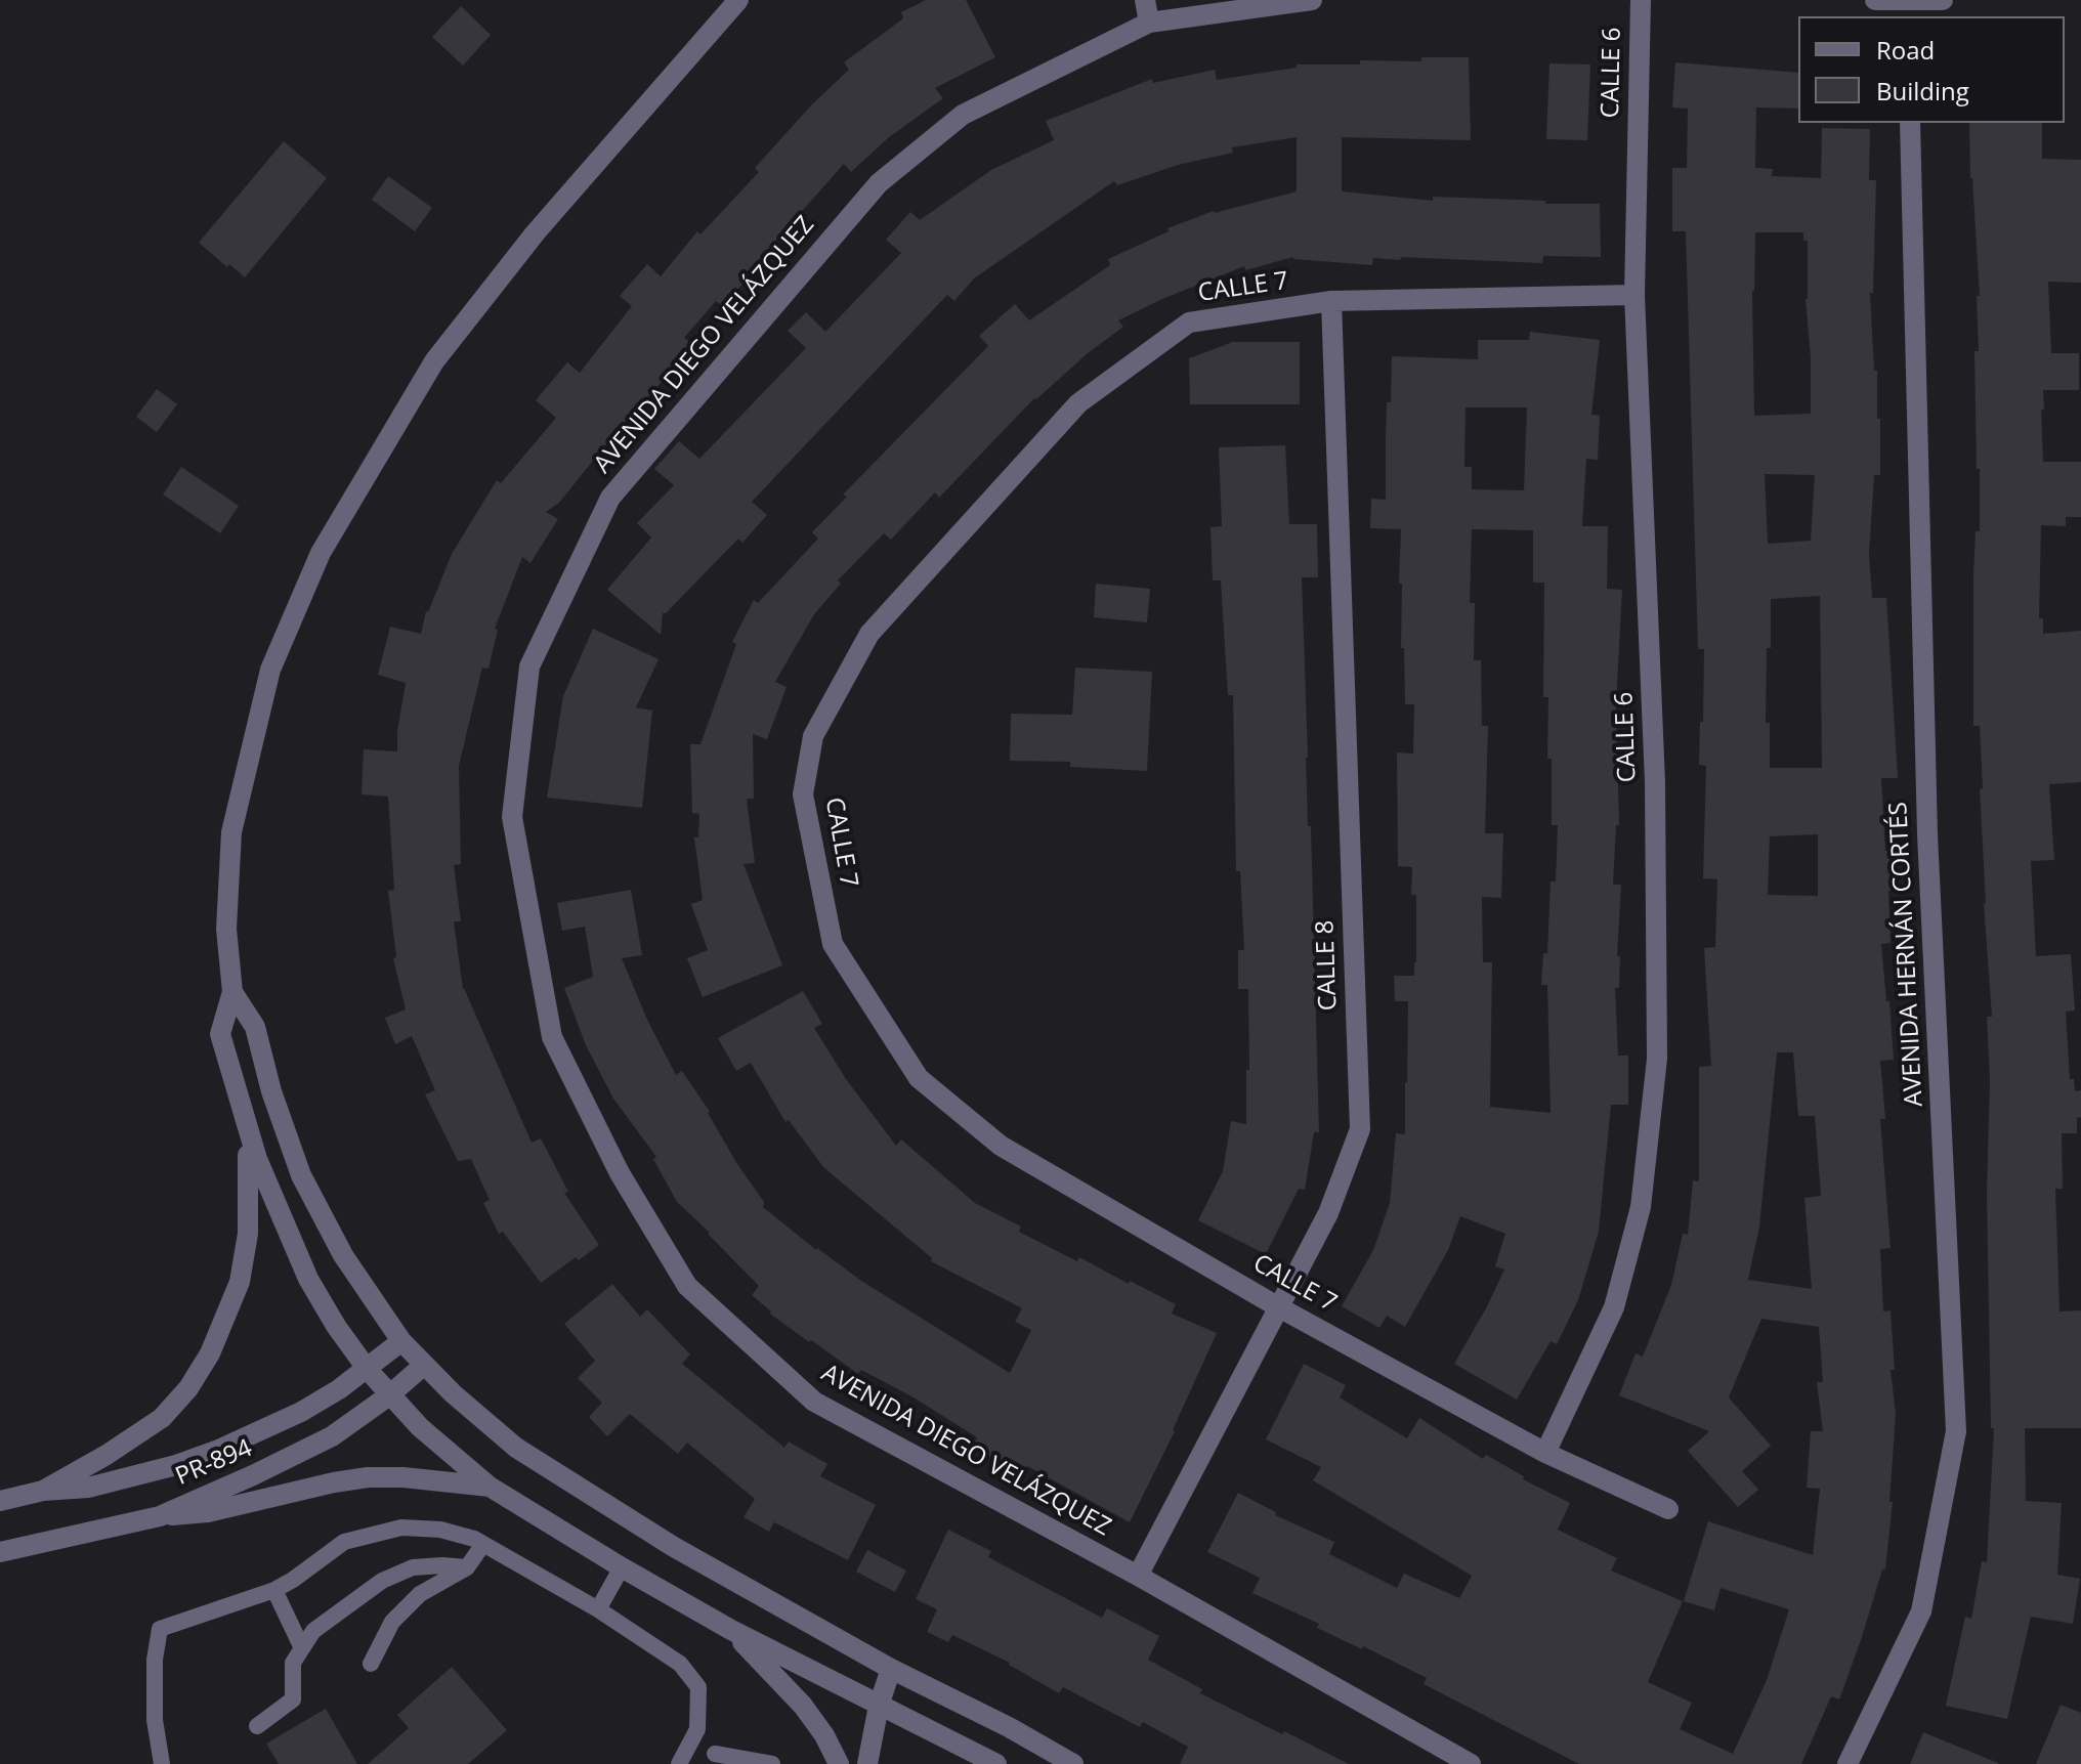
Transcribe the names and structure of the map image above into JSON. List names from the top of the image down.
{
  "streets": {
    "street": [
      "CALLE 6",
      "CALLE 7",
      "AVENIDA DIEGO VELÁZQUEZ",
      "AVENIDA HERNÁN CORTÉS",
      "CALLE 8",
      "PR-894"
    ]
  },
  "crossings": [
    ["CALLE 6", "CALLE 7"],
    ["CALLE 7", "CALLE 8"],
    ["AVENIDA DIEGO VELÁZQUEZ", "CALLE 8"]
  ],
  "legend": ["Road", "Building"]
}
